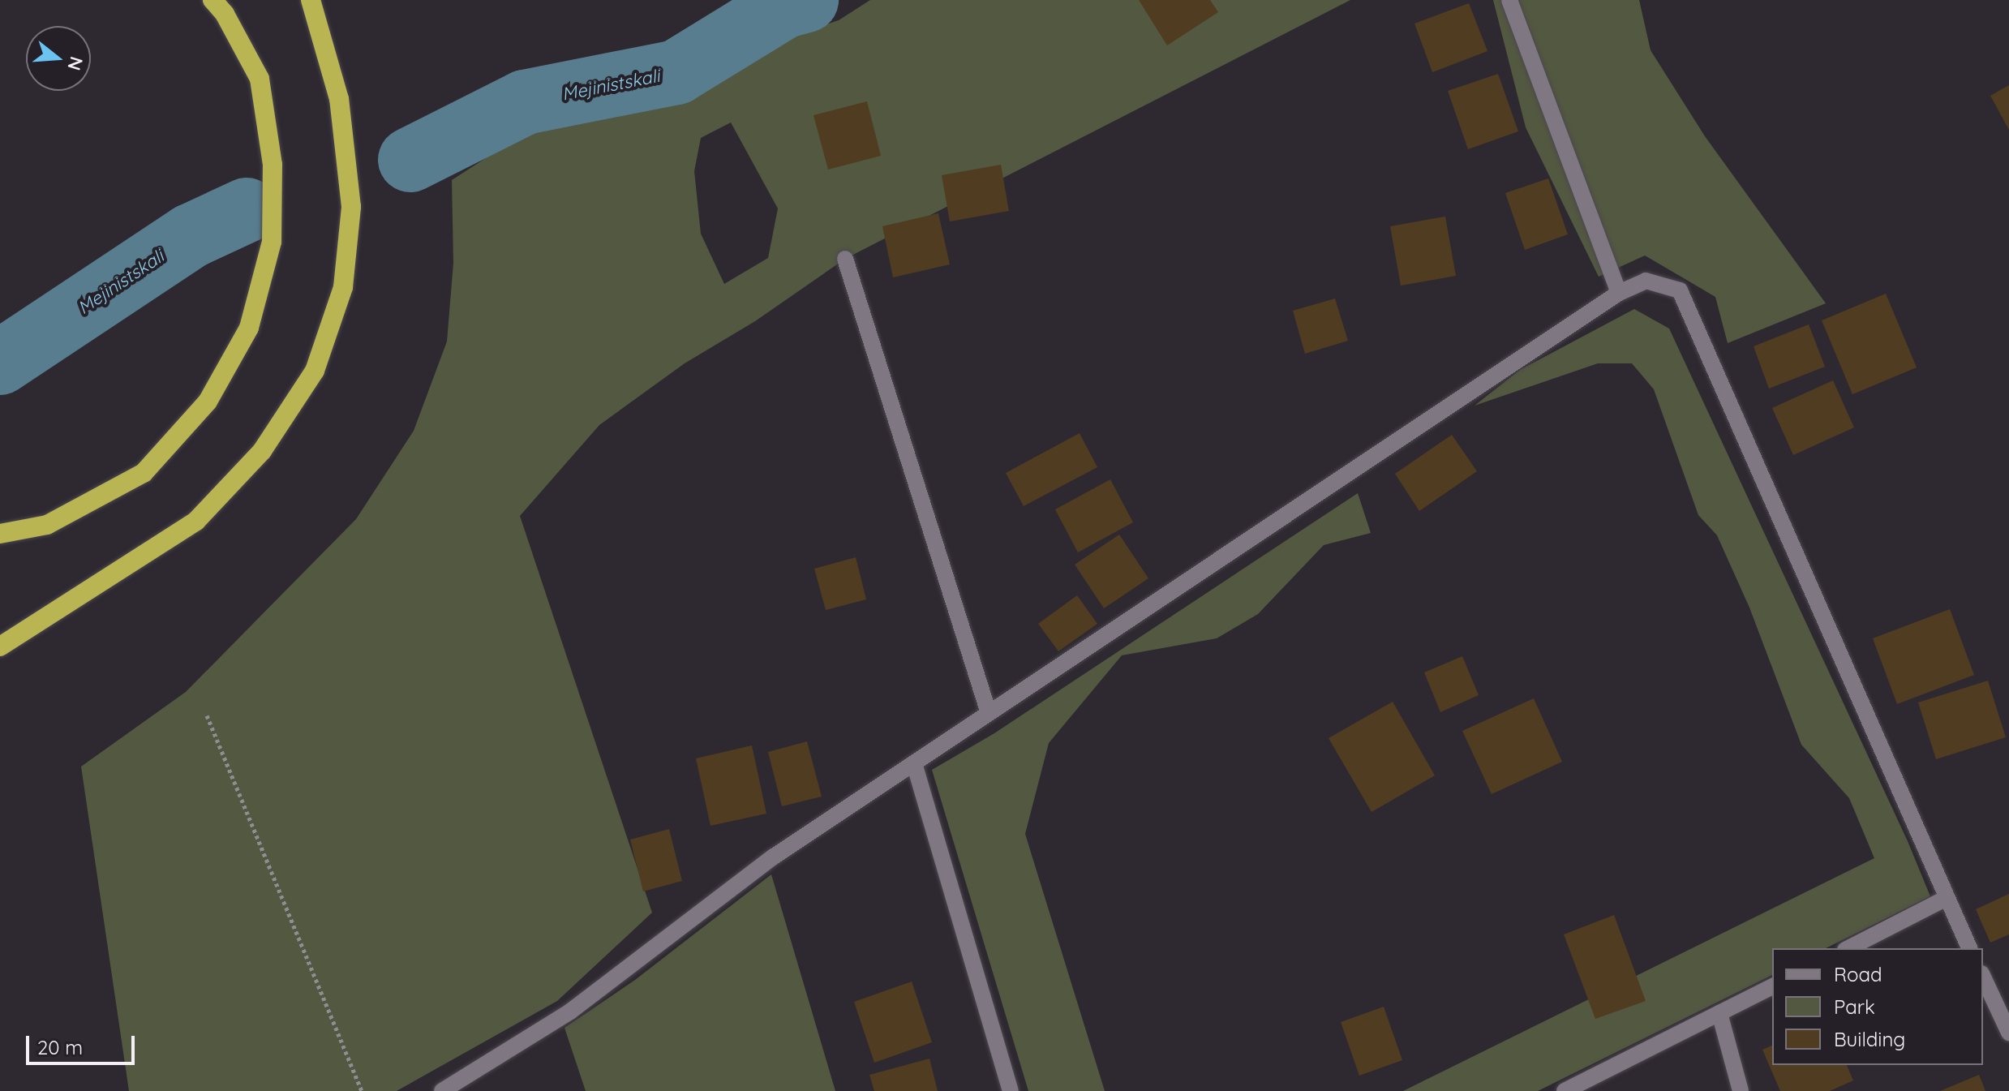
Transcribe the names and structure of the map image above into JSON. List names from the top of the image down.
{
  "water": ["Mejinistskali"],
  "legend": ["Road", "Park", "Building"],
  "scale_bar": "20 m",
  "north": "right"
}
